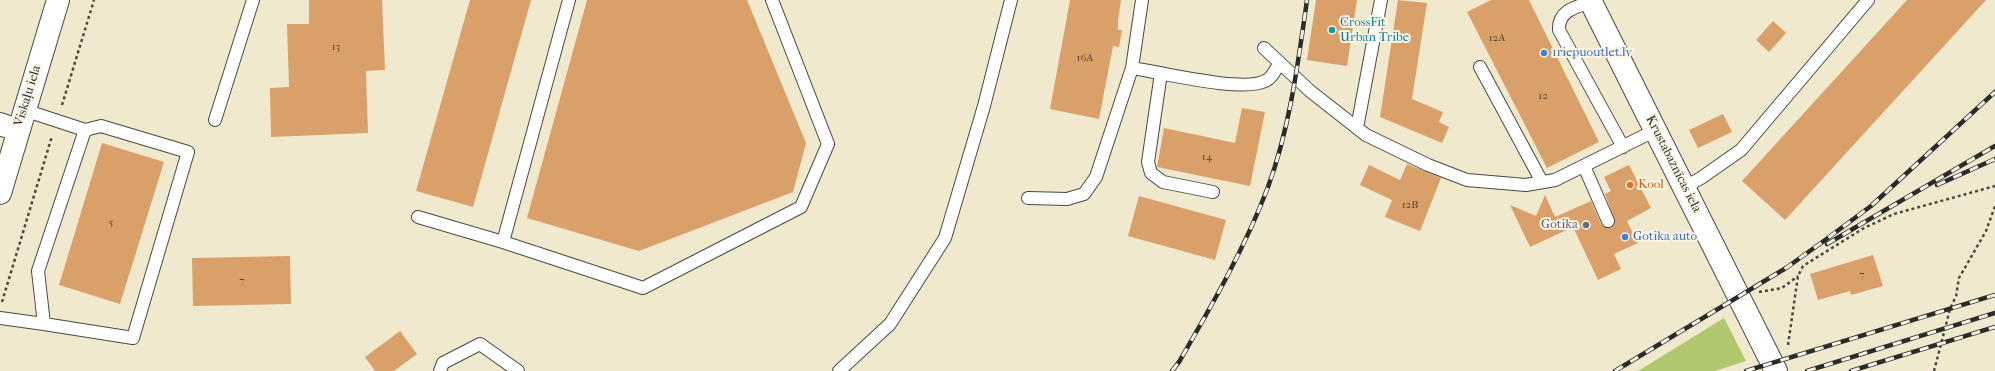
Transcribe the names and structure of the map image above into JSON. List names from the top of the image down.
{
  "streets": {
    "street": ["Viskaļu iela", "Krustabaznīcas iela"]
  },
  "places": [
    "CrossFit Urban Tribe",
    "1riepuoutlet.lv",
    "Kool",
    "Gotika",
    "Gotika auto"
  ],
  "house_numbers": [
    "12A",
    "13",
    "16A",
    "12",
    "14",
    "12B",
    "5",
    "7",
    "7"
  ]
}
